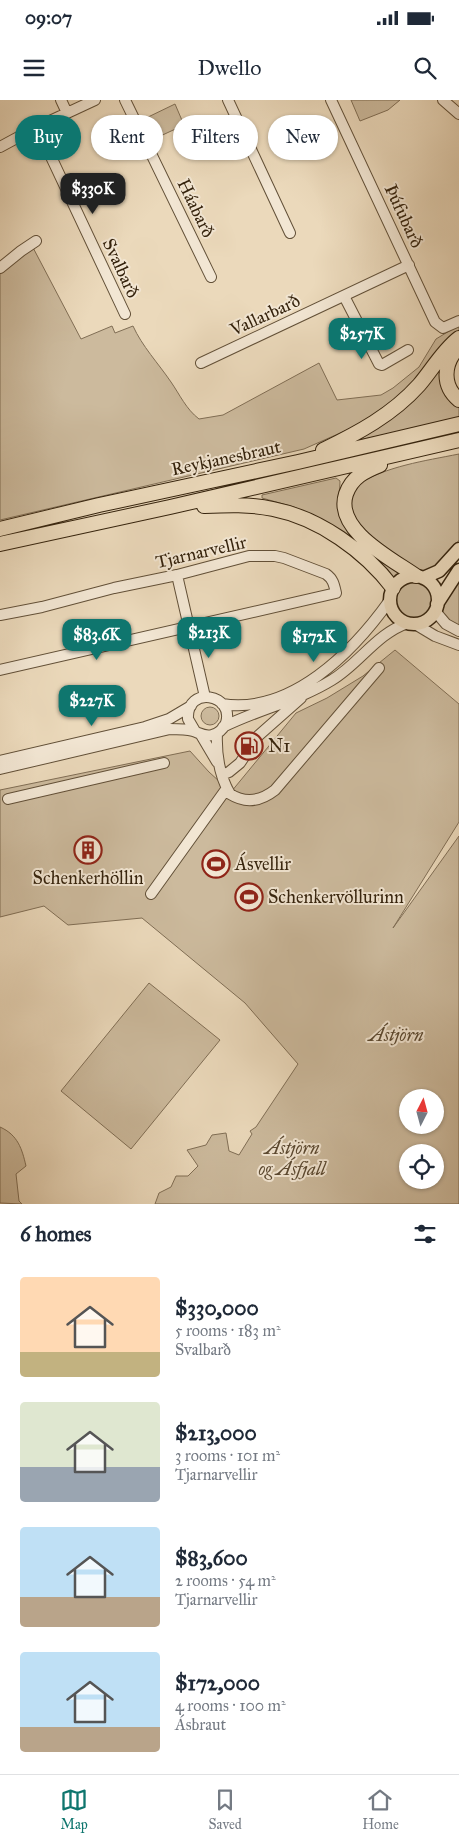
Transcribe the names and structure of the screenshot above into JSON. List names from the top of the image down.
{
  "streets": {
    "highway": ["Reykjanesbraut"],
    "street": [
      "Háabarð",
      "Þúfubarð",
      "Svalbarð",
      "Vallarbarð",
      "Tjarnarvellir"
    ]
  },
  "crossings": [
    ["Þúfubarð", "Vallarbarð"]
  ],
  "parks": ["Ástjörn", "Ástjörn og Ásfjall"],
  "places": {
    "fuel station": ["N1"],
    "building": ["Schenkerhöllin"],
    "sports": ["Ásvellir", "Schenkervöllurinn"]
  },
  "north": "top",
  "page": {
    "status": "09:07",
    "header": "Dwello",
    "chip": [
      "Buy",
      "Rent",
      "Filters",
      "New"
    ],
    "price": [
      "$330K",
      "$257K",
      "$213K",
      "$83.6K",
      "$172K",
      "$227K"
    ],
    "heading": "6 homes",
    "list": [
      {
        "name": "$330,000",
        "note": "5 rooms · 183 m² · Svalbarð"
      },
      {
        "name": "$213,000",
        "note": "3 rooms · 101 m² · Tjarnarvellir"
      },
      {
        "name": "$83,600",
        "note": "2 rooms · 54 m² · Tjarnarvellir"
      },
      {
        "name": "$172,000",
        "note": "4 rooms · 100 m² · Ásbraut"
      }
    ],
    "tabs": ["Map", "Saved", "Home"]
  }
}
